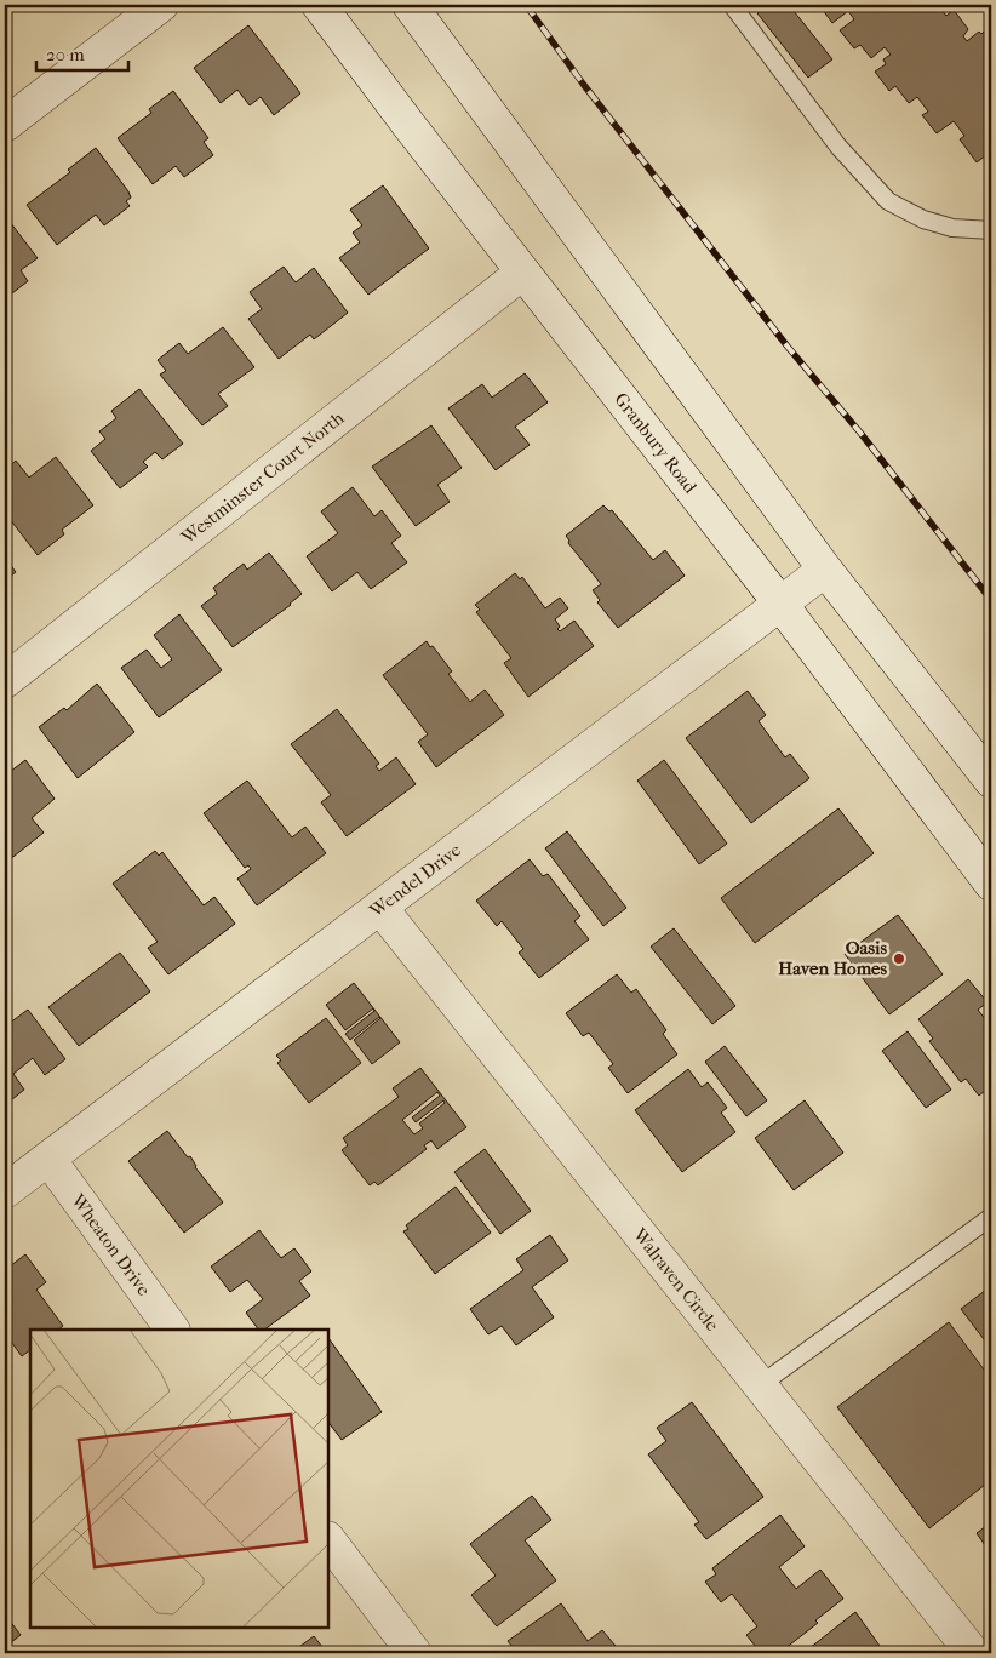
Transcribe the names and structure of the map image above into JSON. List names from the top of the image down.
{
  "streets": {
    "street": [
      "Granbury Road",
      "Westminster Court North",
      "Wendel Drive",
      "Wheaton Drive",
      "Walraven Circle"
    ]
  },
  "crossings": [
    ["Granbury Road", "Westminster Court North"],
    ["Granbury Road", "Wendel Drive"],
    ["Wendel Drive", "Wheaton Drive"],
    ["Wendel Drive", "Walraven Circle"]
  ],
  "places": ["Oasis Haven Homes"],
  "scale_bar": "20 m"
}
